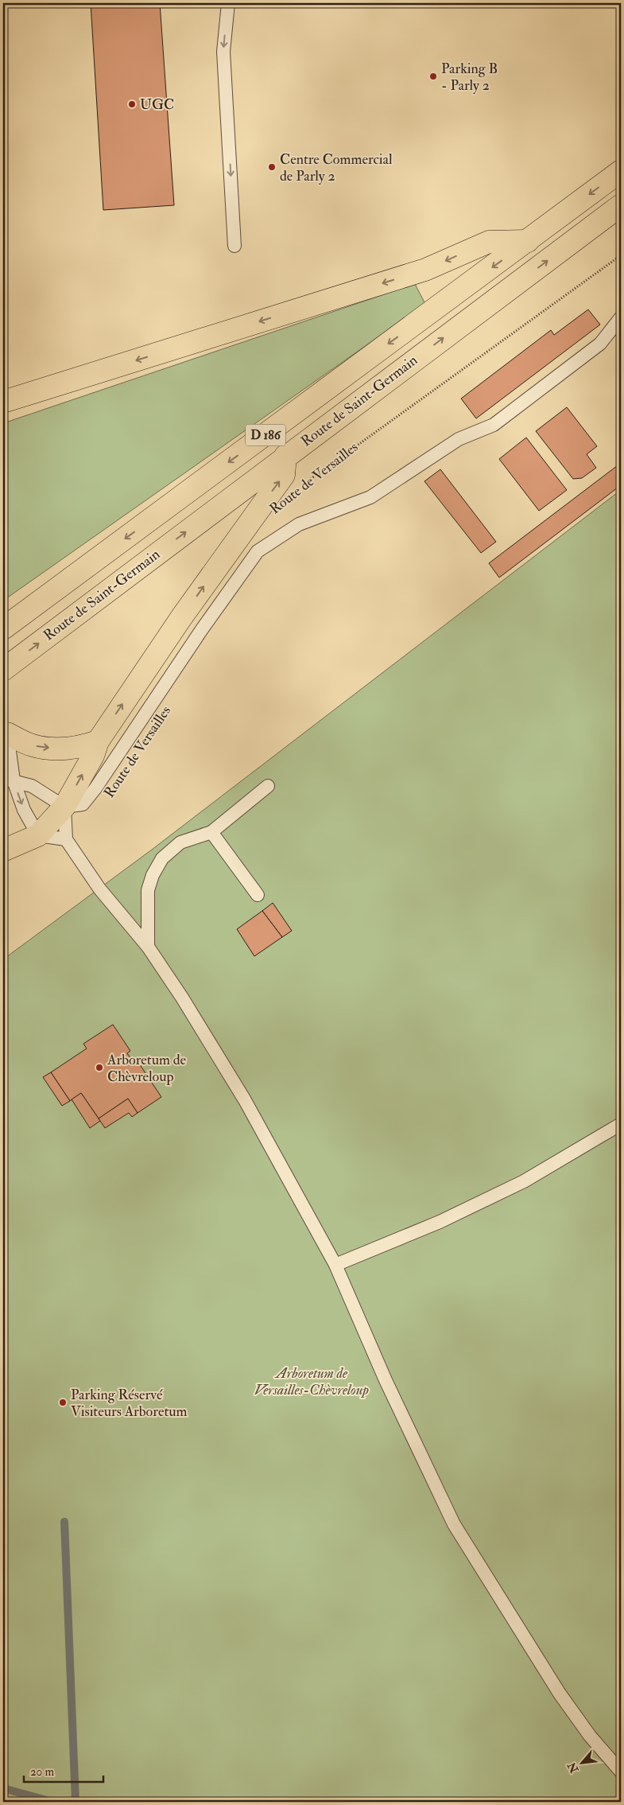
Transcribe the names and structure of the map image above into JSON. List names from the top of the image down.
{
  "streets": {
    "main road": ["Route de Saint-Germain", "D 186"],
    "path": ["Route de Versailles"]
  },
  "crossings": [
    ["Route de Saint-Germain", "D 186"]
  ],
  "parks": ["Arboretum de Versailles-Chèvreloup"],
  "places": [
    "Parking B - Parly 2",
    "UGC",
    "Centre Commercial de Parly 2",
    "Arboretum de Chèvreloup",
    "Parking Réservé Visiteurs Arboretum"
  ],
  "scale_bar": "20 m",
  "north": "bottom left"
}
